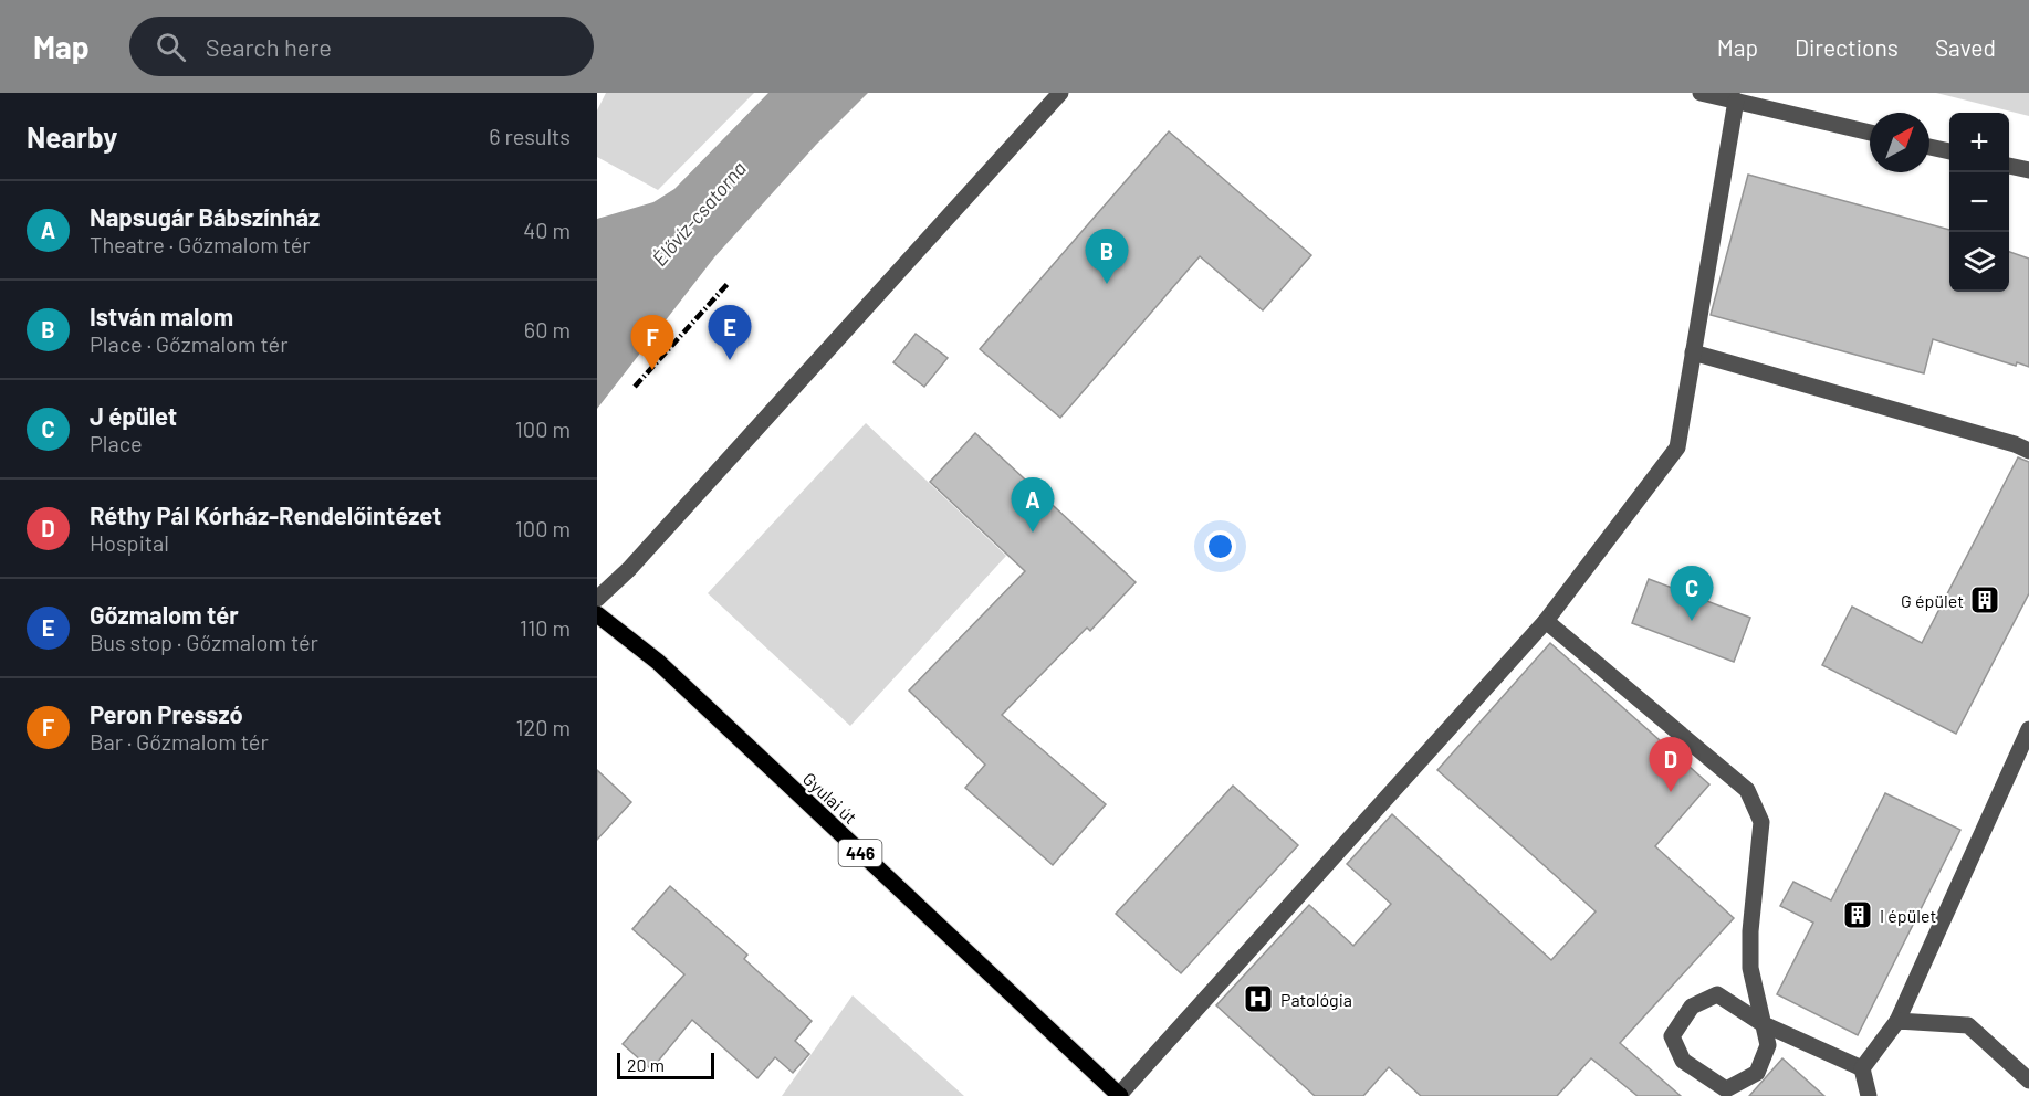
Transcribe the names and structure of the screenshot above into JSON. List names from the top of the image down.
{
  "streets": {
    "main road": ["Gyulai út", "446"]
  },
  "water": ["Élővíz-csatorna"],
  "places": {
    "building": ["G épület", "I épület"],
    "hospital": ["Patológia"]
  },
  "scale_bar": "20 m",
  "north": "top right",
  "page": {
    "header": "Map",
    "search": "Search here",
    "nav": ["Map", "Directions", "Saved"],
    "heading": ["Nearby", "6 results"],
    "map_buttons": ["+", "−"],
    "list": [
      {
        "mark": "A",
        "name": "Napsugár Bábszínház",
        "note": "Theatre · Gőzmalom tér",
        "value": "40 m"
      },
      {
        "mark": "B",
        "name": "István malom",
        "note": "Place · Gőzmalom tér",
        "value": "60 m"
      },
      {
        "mark": "C",
        "name": "J épület",
        "note": "Place",
        "value": "100 m"
      },
      {
        "mark": "D",
        "name": "Réthy Pál Kórház-Rendelőintézet",
        "note": "Hospital",
        "value": "100 m"
      },
      {
        "mark": "E",
        "name": "Gőzmalom tér",
        "note": "Bus stop · Gőzmalom tér",
        "value": "110 m"
      },
      {
        "mark": "F",
        "name": "Peron Presszó",
        "note": "Bar · Gőzmalom tér",
        "value": "120 m"
      }
    ],
    "pins": [
      "B",
      "E",
      "F",
      "A",
      "C",
      "D"
    ],
    "scale": "20 m"
  }
}
